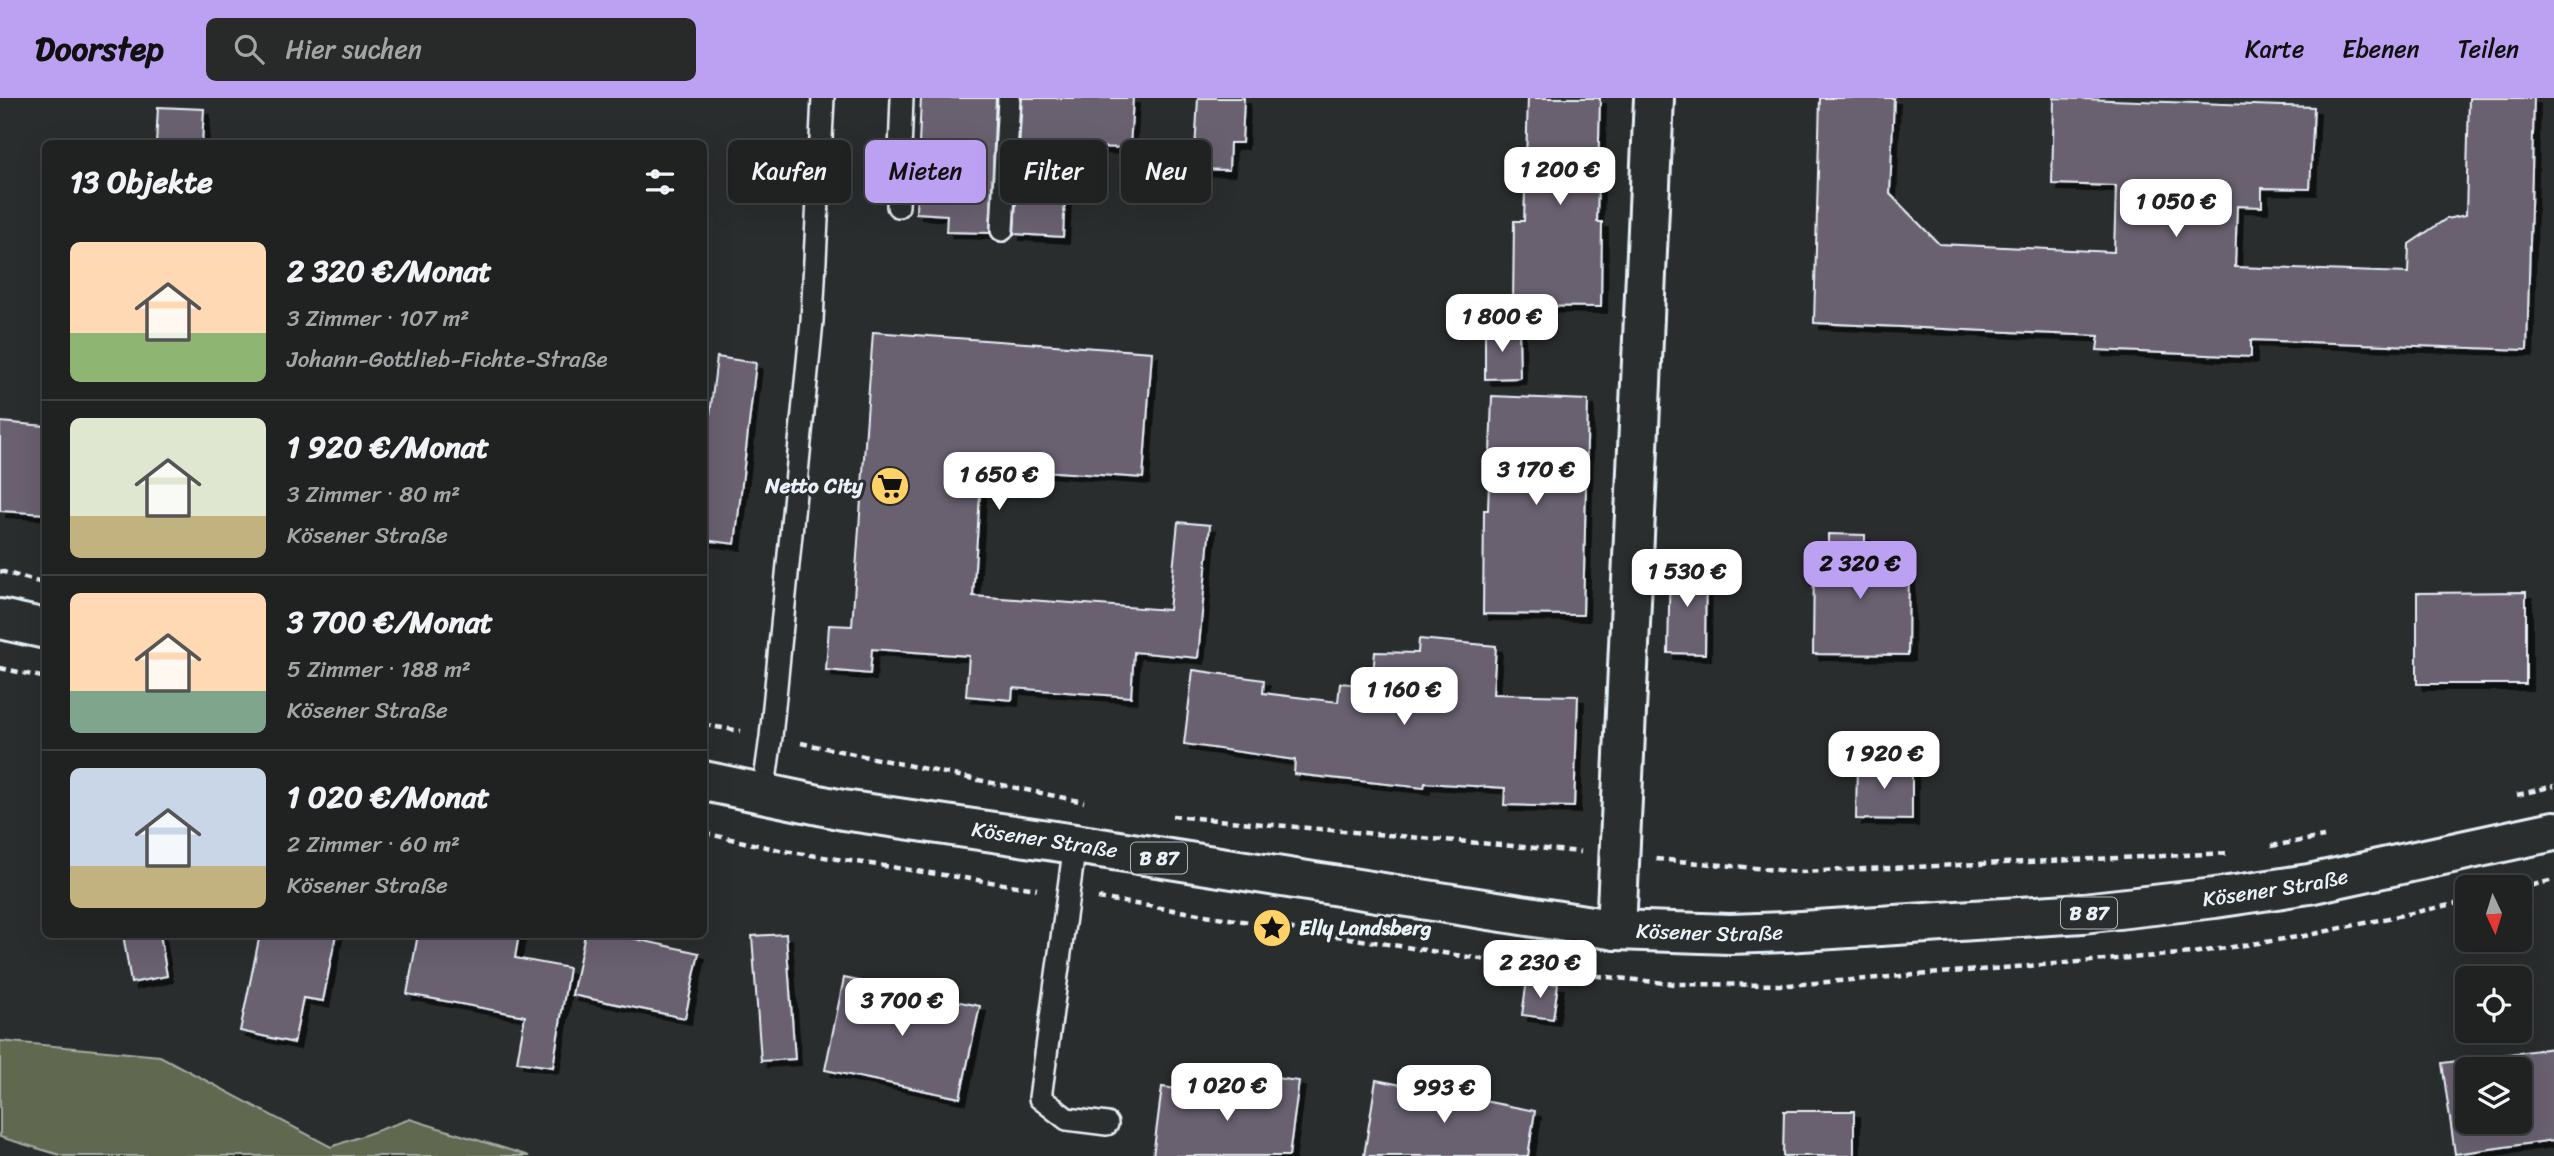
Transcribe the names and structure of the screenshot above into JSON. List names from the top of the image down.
{
  "streets": {
    "main road": ["Kösener Straße", "B 87"]
  },
  "places": {
    "supermarket": ["Netto City"],
    "place": ["Elly Landsberg"]
  },
  "north": "bottom",
  "page": {
    "header": "Doorstep",
    "search": "Hier suchen",
    "nav": ["Karte", "Ebenen", "Teilen"],
    "chip": [
      "Kaufen",
      "Mieten",
      "Filter",
      "Neu"
    ],
    "heading": "13 Objekte",
    "price": [
      "1 200 €",
      "1 050 €",
      "1 800 €",
      "3 170 €",
      "1 650 €",
      "2 320 €",
      "1 530 €",
      "1 160 €",
      "1 920 €",
      "2 230 €",
      "3 700 €",
      "1 020 €",
      "993 €"
    ],
    "list": [
      {
        "name": "2 320 €/Monat",
        "note": "3 Zimmer · 107 m² · Johann-Gottlieb-Fichte-Straße"
      },
      {
        "name": "1 920 €/Monat",
        "note": "3 Zimmer · 80 m² · Kösener Straße"
      },
      {
        "name": "3 700 €/Monat",
        "note": "5 Zimmer · 188 m² · Kösener Straße"
      },
      {
        "name": "1 020 €/Monat",
        "note": "2 Zimmer · 60 m² · Kösener Straße"
      }
    ]
  }
}
